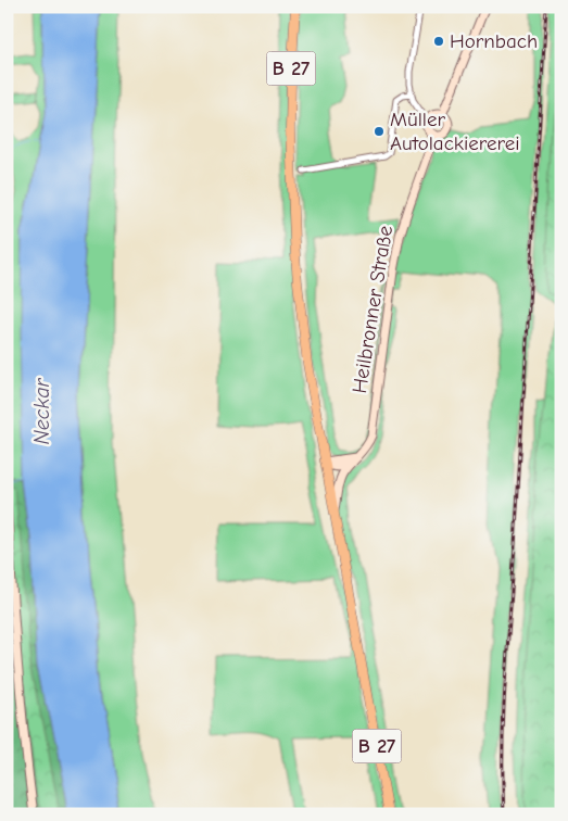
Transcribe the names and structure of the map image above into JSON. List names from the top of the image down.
{
  "streets": {
    "main road": ["B 27"],
    "street": ["Heilbronner Straße"]
  },
  "crossings": [
    ["B 27", "Heilbronner Straße"]
  ],
  "water": ["Neckar"],
  "places": ["Hornbach", "Müller Autolackiererei"]
}
